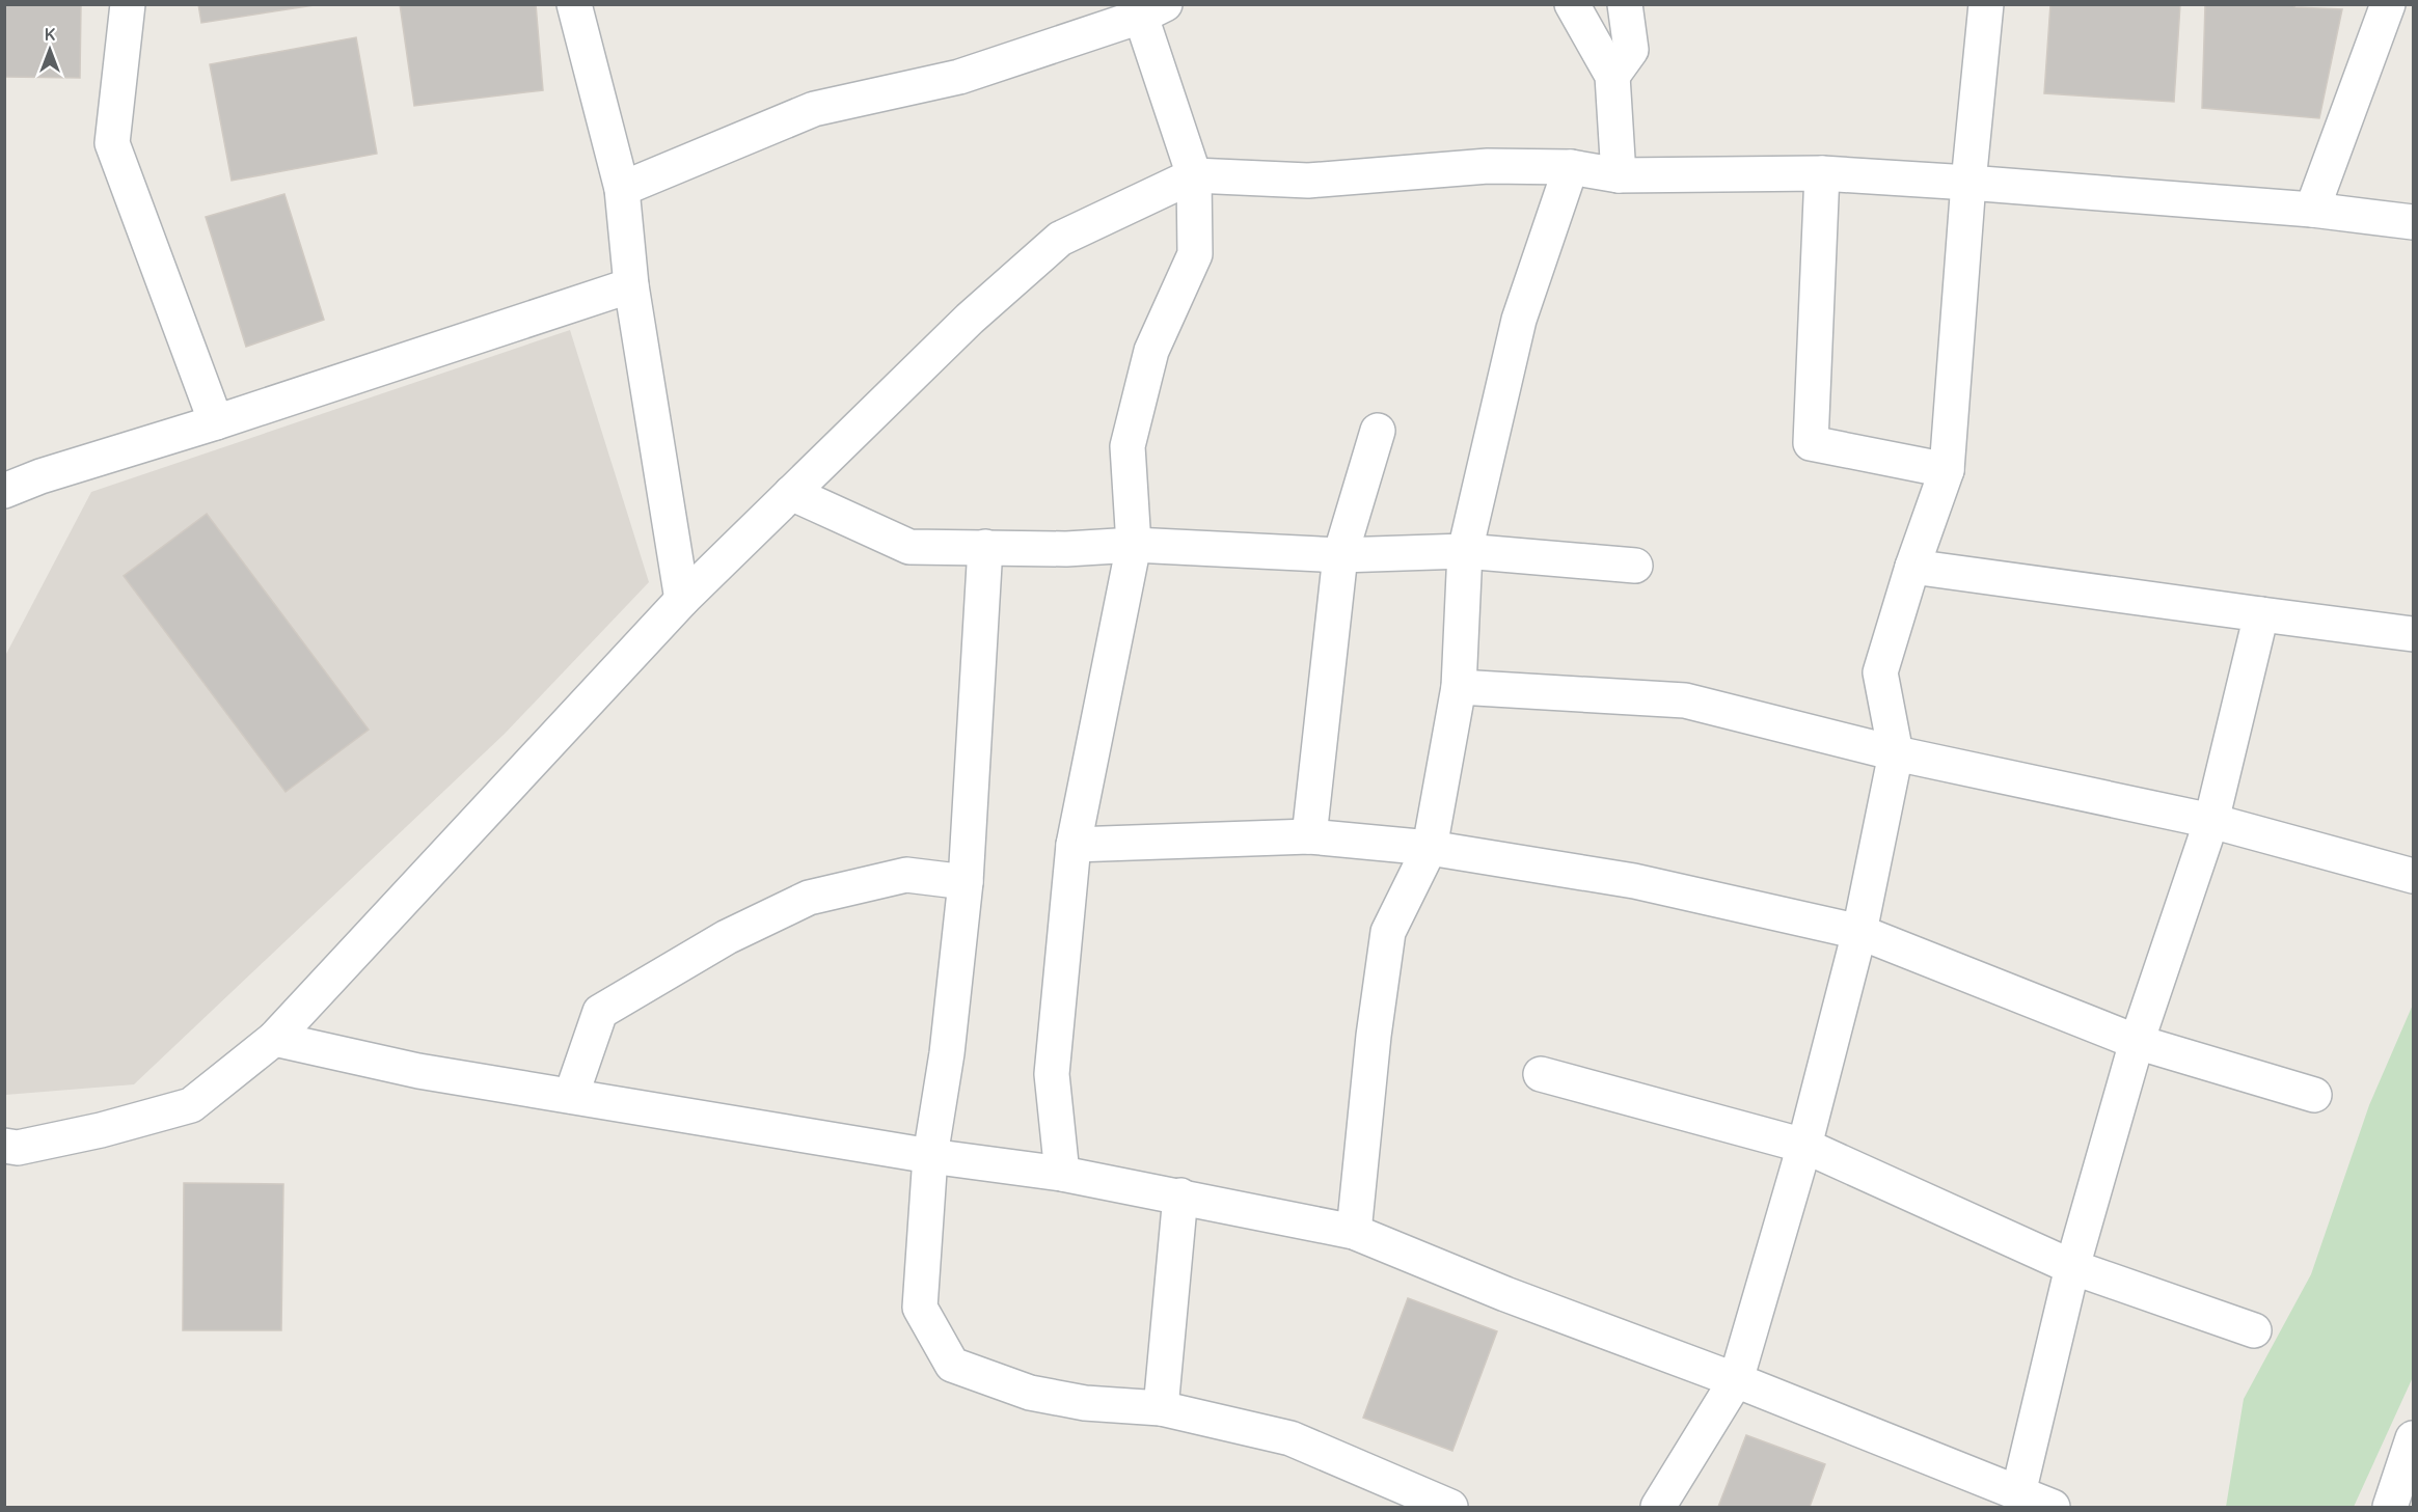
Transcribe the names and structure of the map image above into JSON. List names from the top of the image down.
{
  "north": "top"
}
